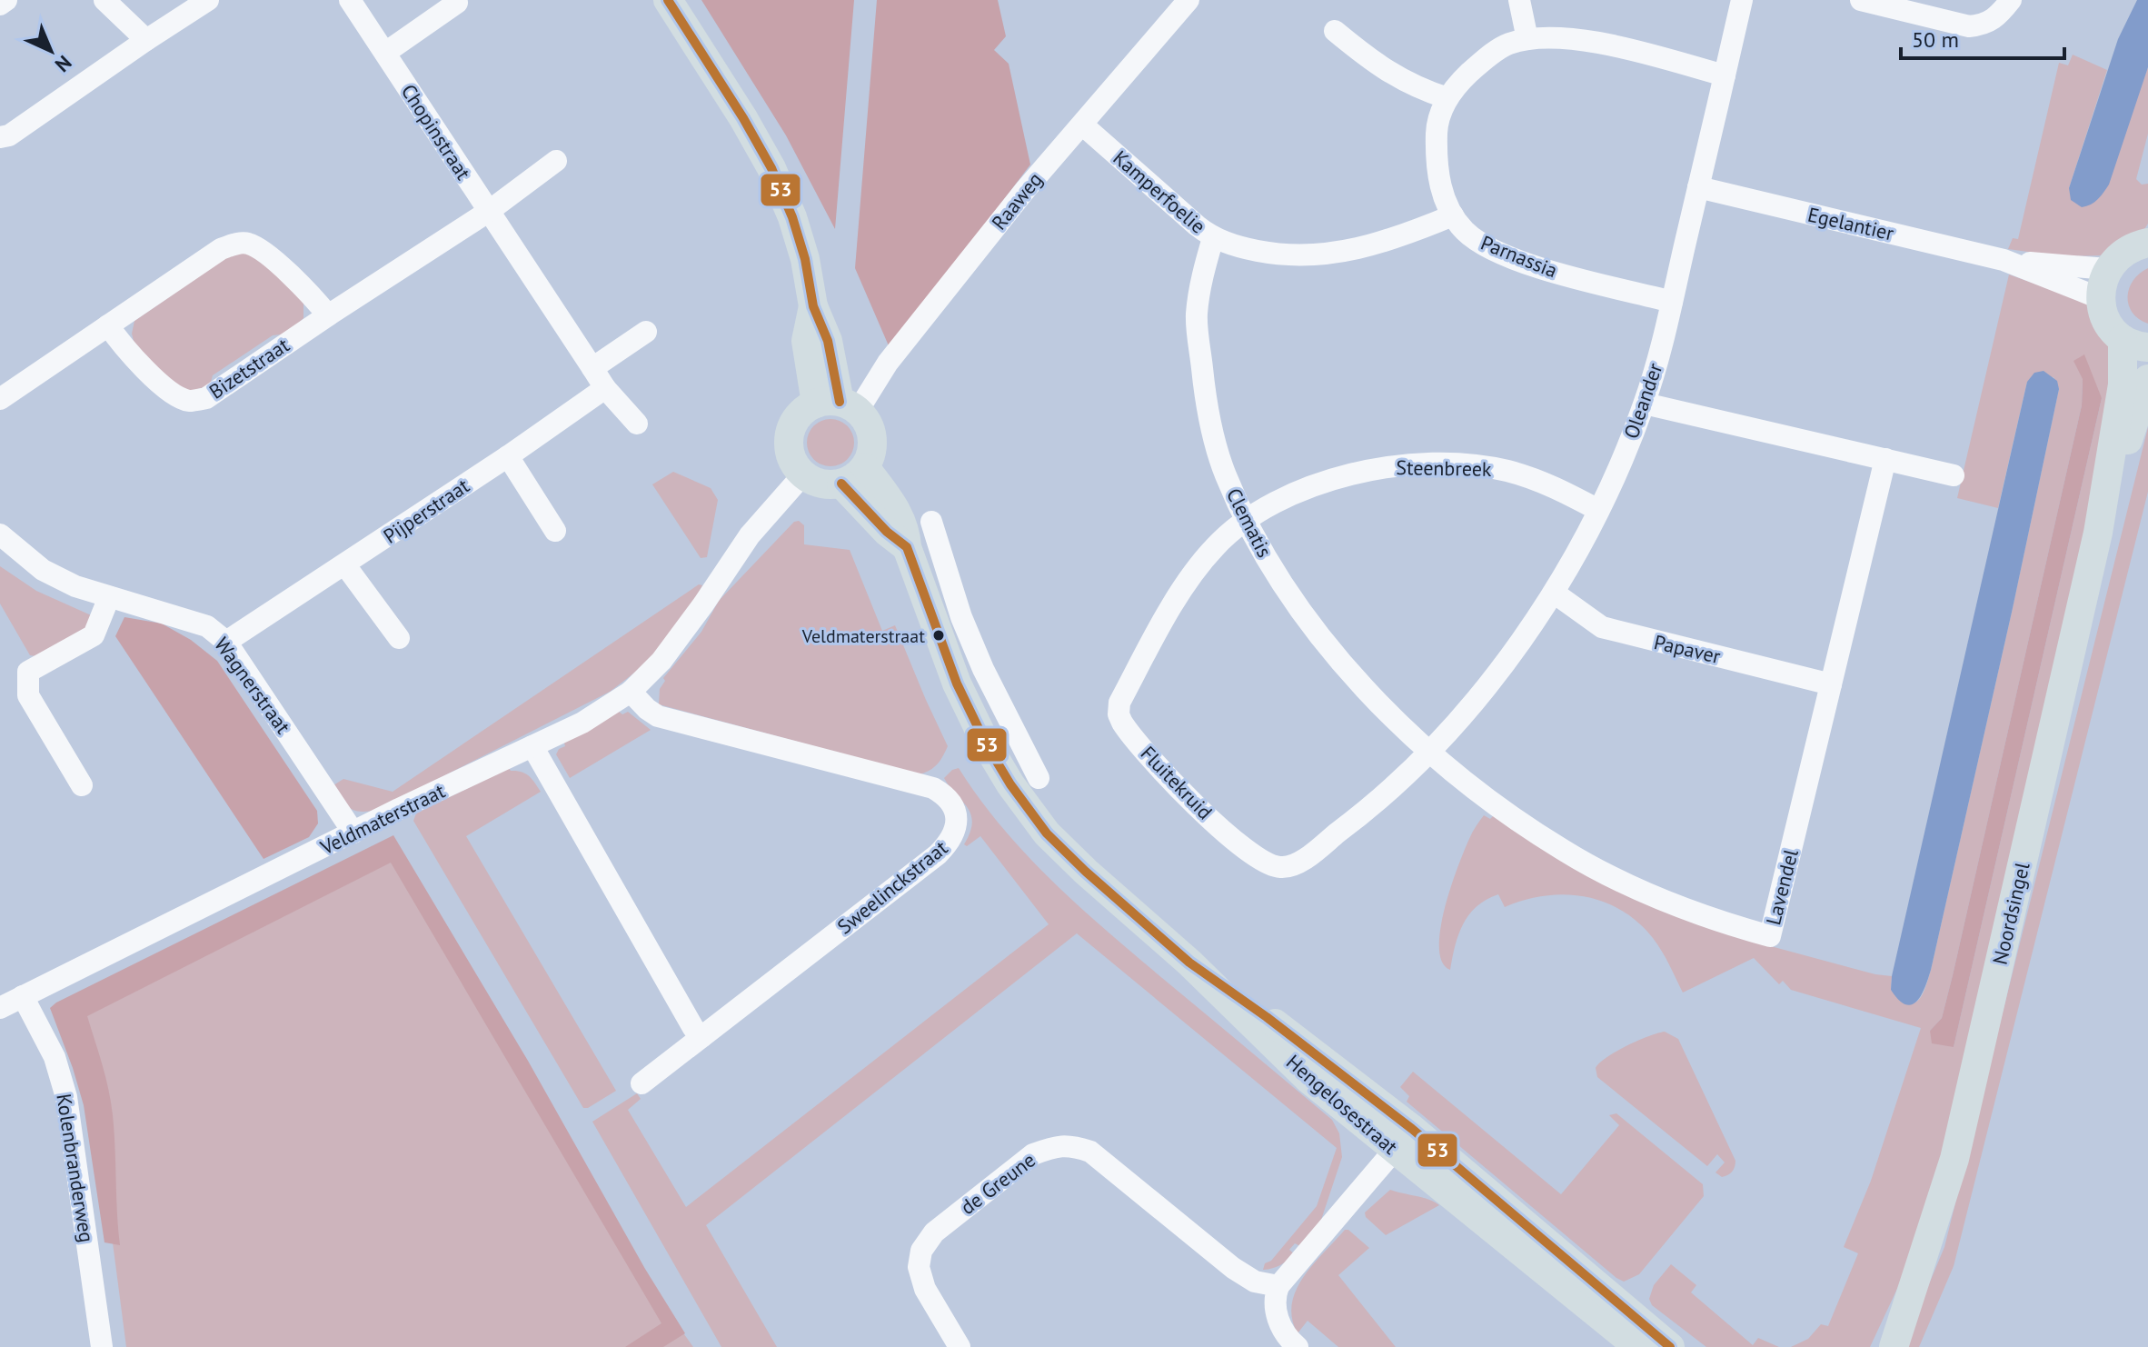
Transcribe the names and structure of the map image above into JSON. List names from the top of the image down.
{
  "streets": {
    "main road": ["Noordsingel", "Hengelosestraat"],
    "street": [
      "Chopinstraat",
      "Kamperfoelie",
      "Raaweg",
      "Egelantier",
      "Parnassia",
      "Bizetstraat",
      "Oleander",
      "Steenbreek",
      "Pijperstraat",
      "Clematis",
      "Papaver",
      "Wagnerstraat",
      "Fluitekruid",
      "Veldmaterstraat",
      "Sweelinckstraat",
      "Lavendel",
      "Kolenbranderweg",
      "de Greune"
    ]
  },
  "crossings": [
    ["Chopinstraat", "Bizetstraat"],
    ["Chopinstraat", "Pijperstraat"],
    ["Kamperfoelie", "Raaweg"],
    ["Kamperfoelie", "Parnassia"],
    ["Kamperfoelie", "Clematis"],
    ["Raaweg", "Veldmaterstraat"],
    ["Raaweg", "Hengelosestraat"],
    ["Egelantier", "Oleander"],
    ["Parnassia", "Oleander"],
    ["Oleander", "Steenbreek"],
    ["Oleander", "Clematis"],
    ["Oleander", "Papaver"],
    ["Oleander", "Fluitekruid"],
    ["Oleander", "Lavendel"],
    ["Steenbreek", "Clematis"],
    ["Steenbreek", "Fluitekruid"],
    ["Pijperstraat", "Wagnerstraat"],
    ["Clematis", "Fluitekruid"],
    ["Clematis", "Lavendel"],
    ["Papaver", "Lavendel"],
    ["Wagnerstraat", "Veldmaterstraat"],
    ["Fluitekruid", "Lavendel"],
    ["Veldmaterstraat", "Sweelinckstraat"],
    ["Veldmaterstraat", "Hengelosestraat"],
    ["Veldmaterstraat", "Kolenbranderweg"]
  ],
  "places": ["Veldmaterstraat"],
  "lines": ["transit line 53"],
  "scale_bar": "50 m",
  "north": "bottom right"
}
